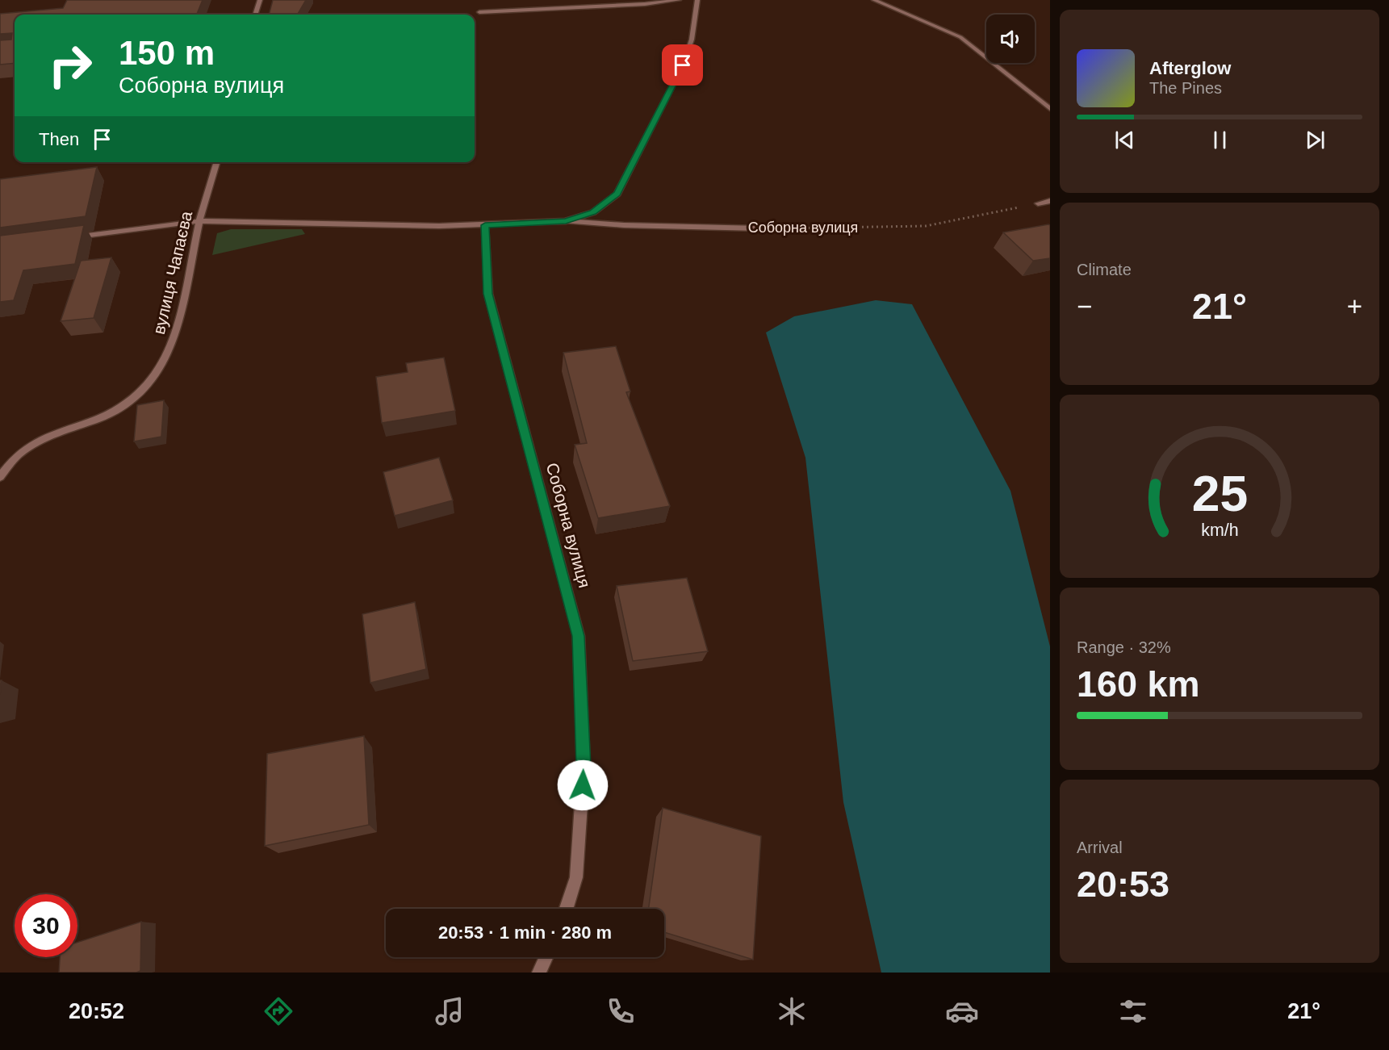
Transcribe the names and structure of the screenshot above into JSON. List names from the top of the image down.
{
  "streets": {
    "street": ["Соборна вулиця", "вулиця Чапаєва"]
  },
  "page": {
    "turn": ["150 m", "Соборна вулиця"],
    "song": ["Afterglow", "The Pines"],
    "then": "Then",
    "tile": [
      "Climate",
      ["Range · 32%", "160 km"],
      ["Arrival", "20:53"]
    ],
    "heat": ["−", "21°", "+"],
    "limit": "30",
    "trip": "20:53 · 1 min · 280 m",
    "tabs": ["20:52", "21°"],
    "gauge": ["25", "km/h"]
  }
}
